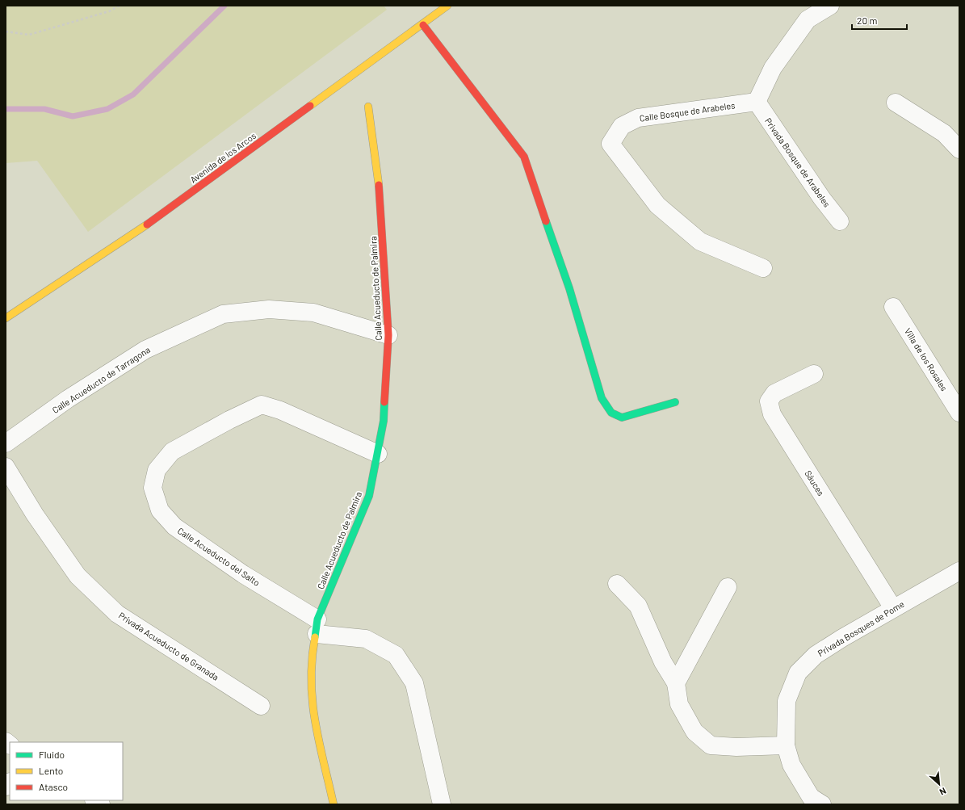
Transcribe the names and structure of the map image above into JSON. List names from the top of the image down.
{
  "streets": {
    "street": [
      "Calle Bosque de Arabeles",
      "Avenida de los Arcos",
      "Privada Bosque de Arabeles",
      "Calle Acueducto de Palmira",
      "Villa de los Rosales",
      "Calle Acueducto de Tarragona",
      "Sáuces",
      "Calle Acueducto del Salto",
      "Privada Bosques de Pome",
      "Privada Acueducto de Granada"
    ]
  },
  "crossings": [
    ["Calle Bosque de Arabeles", "Privada Bosque de Arabeles"],
    ["Calle Acueducto de Palmira", "Calle Acueducto de Tarragona"],
    ["Calle Acueducto de Palmira", "Calle Acueducto del Salto"],
    ["Sáuces", "Privada Bosques de Pome"]
  ],
  "legend": ["Fluido", "Lento", "Atasco"],
  "scale_bar": "20 m",
  "north": "bottom right"
}
